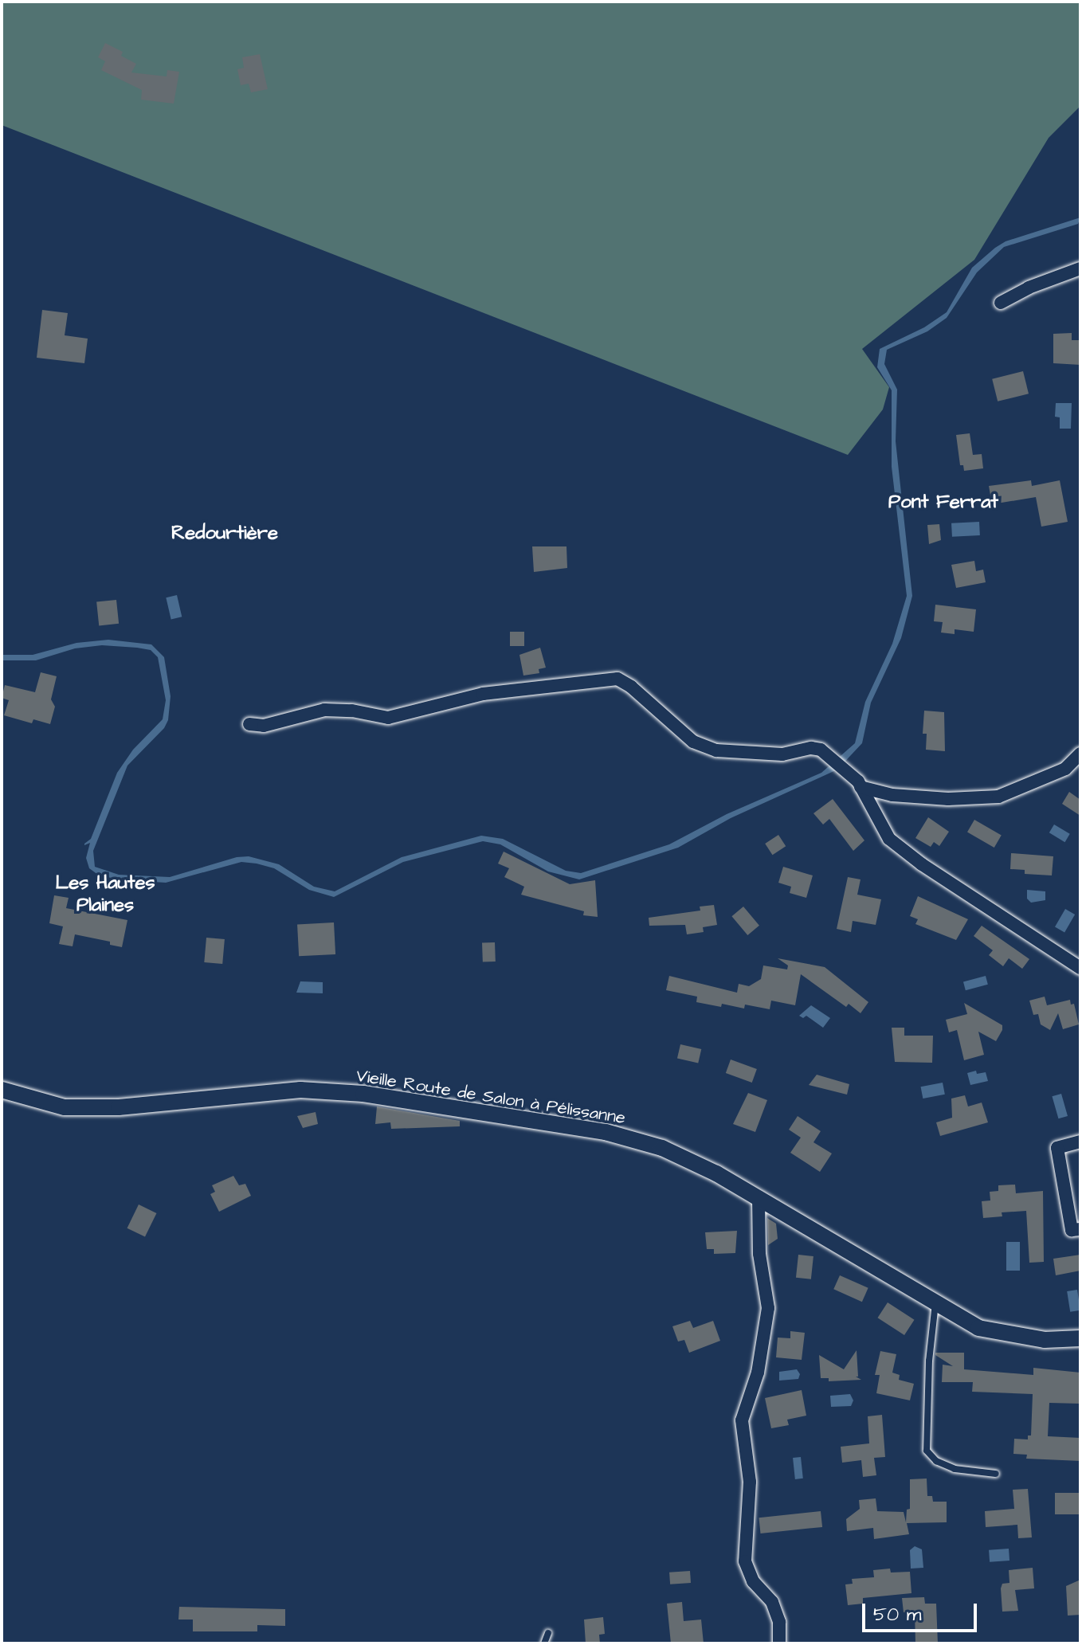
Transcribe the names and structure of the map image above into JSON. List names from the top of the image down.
{
  "streets": {
    "street": ["Vieille Route de Salon à Pélissanne"]
  },
  "districts": ["Pont Ferrat", "Redourtière", "Les Hautes Plaines"],
  "scale_bar": "50 m"
}
